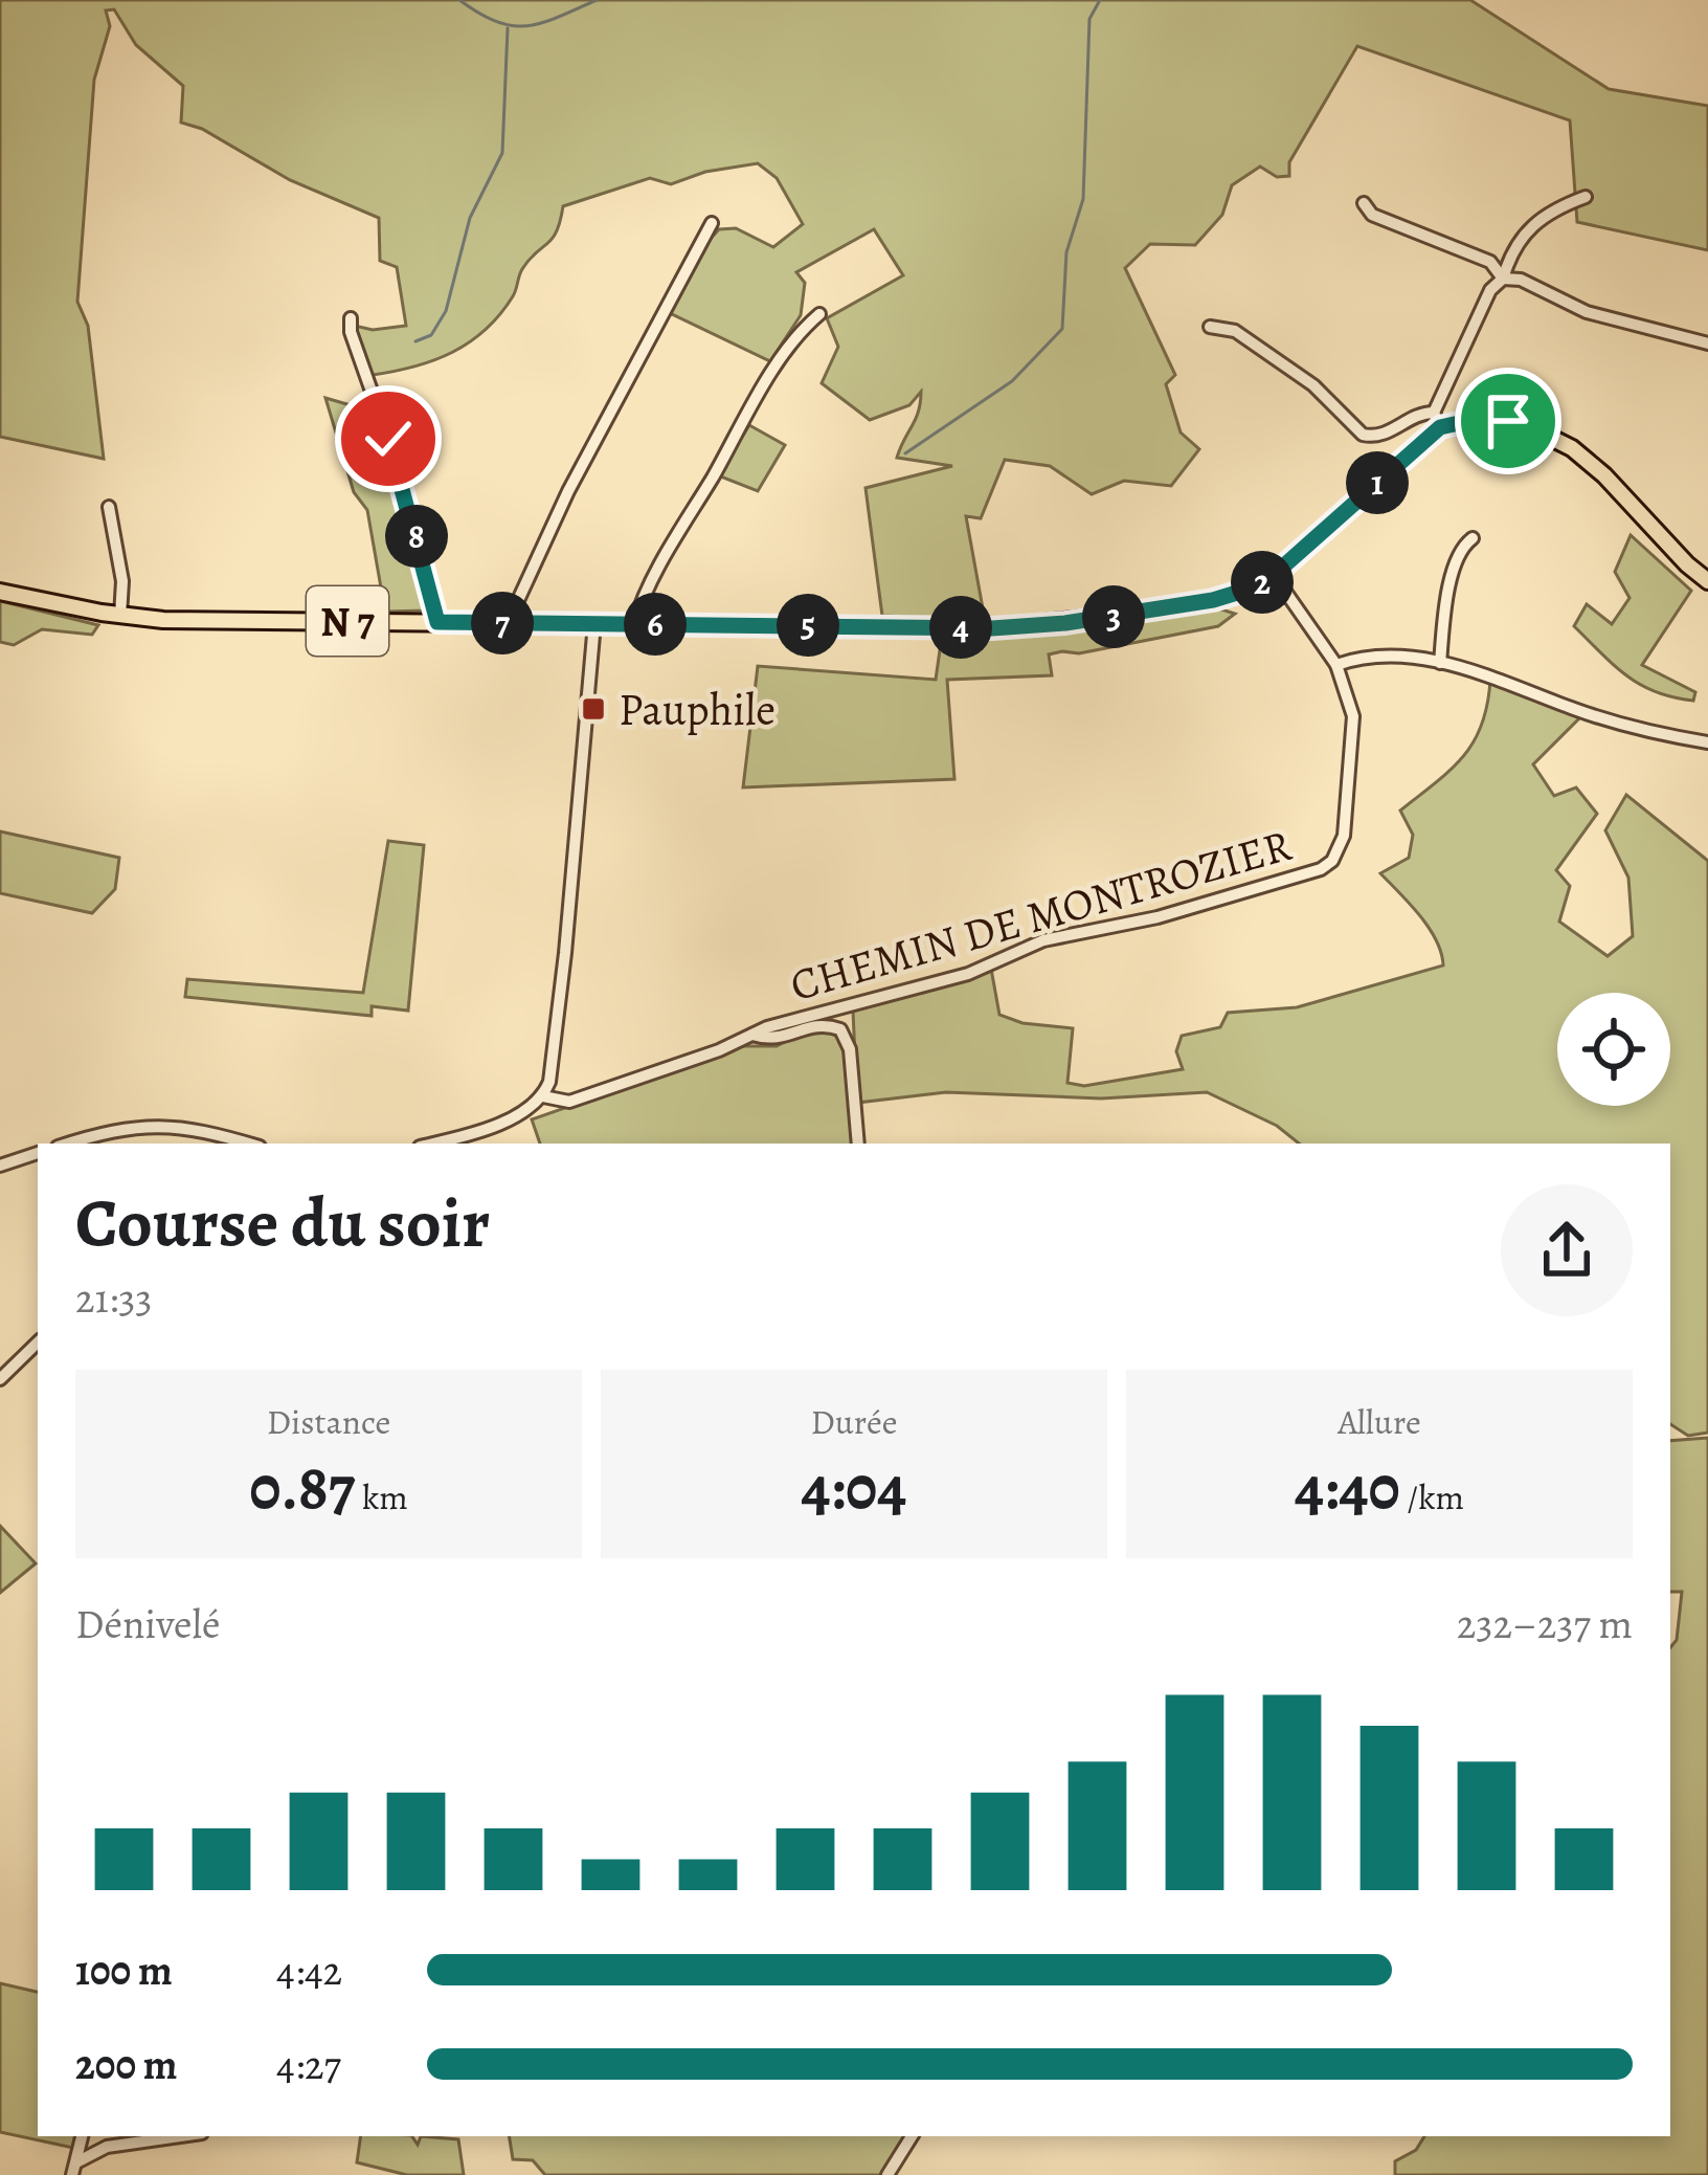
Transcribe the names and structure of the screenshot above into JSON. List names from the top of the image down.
{
  "streets": {
    "main road": ["N 7"],
    "street": ["CHEMIN DE MONTROZIER"]
  },
  "crossings": [
    ["N 7", "CHEMIN DE MONTROZIER"]
  ],
  "places": {
    "transit": ["Pauphile"]
  },
  "page": {
    "pins": [
      "1",
      "8",
      "2",
      "3",
      "7",
      "6",
      "5",
      "4"
    ],
    "heading": ["Course du soir", "21:33"],
    "stats": [
      ["Distance", "0.87 km"],
      ["Durée", "4:04"],
      ["Allure", "4:40 /km"]
    ],
    "chart": ["Dénivelé", "232–237 m"],
    "list": [
      {
        "name": "100 m",
        "note": "4:42"
      },
      {
        "name": "200 m",
        "note": "4:27"
      }
    ]
  }
}
